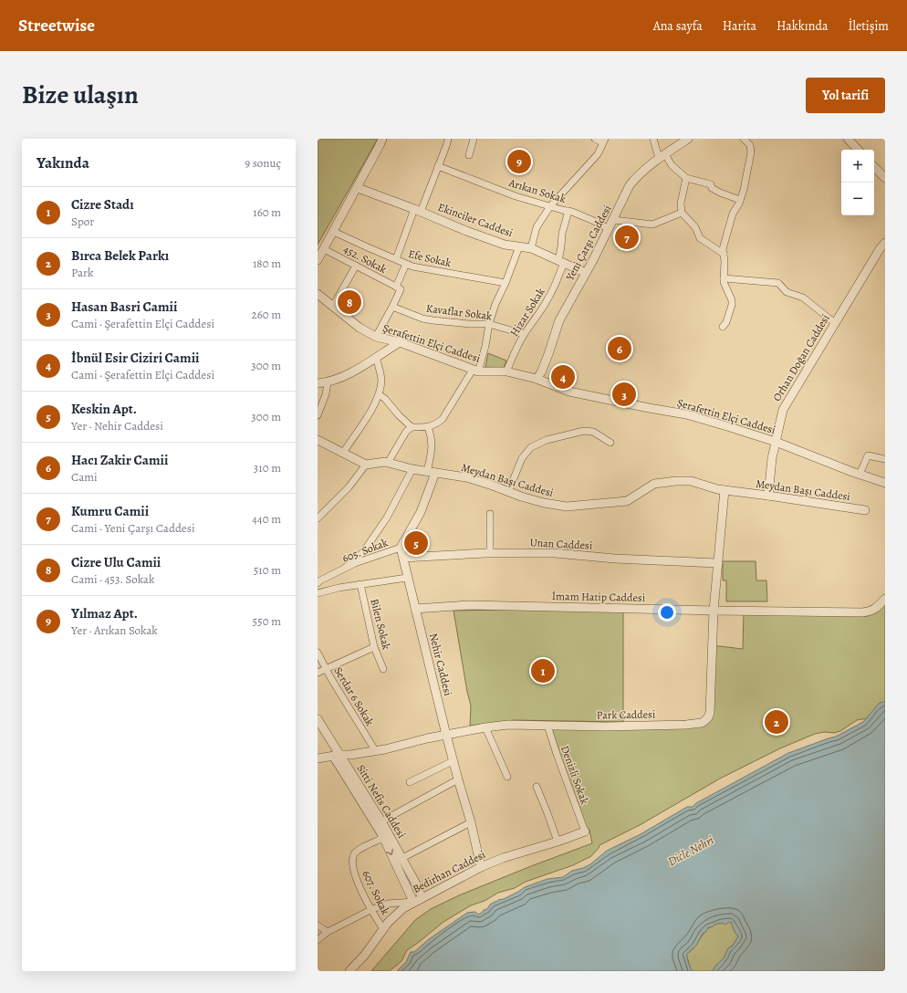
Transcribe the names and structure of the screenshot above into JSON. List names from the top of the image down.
{
  "streets": {
    "street": [
      "Arıkan Sokak",
      "Ekinciler Caddesi",
      "Yeni Çarşı Caddesi",
      "Efe Sokak",
      "452. Sokak",
      "Kavaflar Sokak",
      "Hizar Sokak",
      "Şerafettin Elçi Caddesi",
      "Orhan Doğan Caddesi",
      "Meydan Başı Caddesi",
      "Unan Caddesi",
      "605. Sokak",
      "İmam Hatip Caddesi",
      "Bilen Sokak",
      "Nehir Caddesi",
      "Serdar 6 Sokak",
      "Park Caddesi",
      "Denizli Sokak",
      "Sitti Nefis Caddesi",
      "Bedirhan Caddesi",
      "607. Sokak"
    ]
  },
  "crossings": [
    ["Arıkan Sokak", "Yeni Çarşı Caddesi"],
    ["Arıkan Sokak", "Hizar Sokak"],
    ["Ekinciler Caddesi", "Yeni Çarşı Caddesi"],
    ["Ekinciler Caddesi", "Hizar Sokak"],
    ["Yeni Çarşı Caddesi", "Şerafettin Elçi Caddesi"],
    ["Kavaflar Sokak", "Hizar Sokak"],
    ["Hizar Sokak", "Şerafettin Elçi Caddesi"],
    ["Şerafettin Elçi Caddesi", "Orhan Doğan Caddesi"],
    ["Orhan Doğan Caddesi", "Meydan Başı Caddesi"],
    ["Meydan Başı Caddesi", "Park Caddesi"],
    ["Unan Caddesi", "Nehir Caddesi"],
    ["Unan Caddesi", "Park Caddesi"],
    ["605. Sokak", "Nehir Caddesi"],
    ["İmam Hatip Caddesi", "Nehir Caddesi"],
    ["İmam Hatip Caddesi", "Park Caddesi"],
    ["Nehir Caddesi", "Park Caddesi"],
    ["Nehir Caddesi", "Bedirhan Caddesi"],
    ["Serdar 6 Sokak", "Park Caddesi"],
    ["Park Caddesi", "Denizli Sokak"],
    ["Park Caddesi", "Sitti Nefis Caddesi"],
    ["Denizli Sokak", "Bedirhan Caddesi"],
    ["Sitti Nefis Caddesi", "Bedirhan Caddesi"],
    ["Bedirhan Caddesi", "607. Sokak"]
  ],
  "water": ["Dicle Nehri"],
  "page": {
    "header": "Streetwise",
    "nav": [
      "Ana sayfa",
      "Harita",
      "Hakkında",
      "İletişim"
    ],
    "title": "Bize ulaşın",
    "buttons": "Yol tarifi",
    "heading": ["Yakında", "9 sonuç"],
    "pins": [
      "9",
      "7",
      "8",
      "6",
      "4",
      "3",
      "5",
      "1",
      "2"
    ],
    "map_buttons": ["+", "−"],
    "list": [
      {
        "mark": "1",
        "name": "Cizre Stadı",
        "note": "Spor",
        "value": "160 m"
      },
      {
        "mark": "2",
        "name": "Bırca Belek Parkı",
        "note": "Park",
        "value": "180 m"
      },
      {
        "mark": "3",
        "name": "Hasan Basri Camii",
        "note": "Cami · Şerafettin Elçi Caddesi",
        "value": "260 m"
      },
      {
        "mark": "4",
        "name": "İbnül Esir Ciziri Camii",
        "note": "Cami · Şerafettin Elçi Caddesi",
        "value": "300 m"
      },
      {
        "mark": "5",
        "name": "Keskin Apt.",
        "note": "Yer · Nehir Caddesi",
        "value": "300 m"
      },
      {
        "mark": "6",
        "name": "Hacı Zakir Camii",
        "note": "Cami",
        "value": "310 m"
      },
      {
        "mark": "7",
        "name": "Kumru Camii",
        "note": "Cami · Yeni Çarşı Caddesi",
        "value": "440 m"
      },
      {
        "mark": "8",
        "name": "Cizre Ulu Camii",
        "note": "Cami · 453. Sokak",
        "value": "510 m"
      },
      {
        "mark": "9",
        "name": "Yılmaz Apt.",
        "note": "Yer · Arıkan Sokak",
        "value": "550 m"
      }
    ]
  }
}
